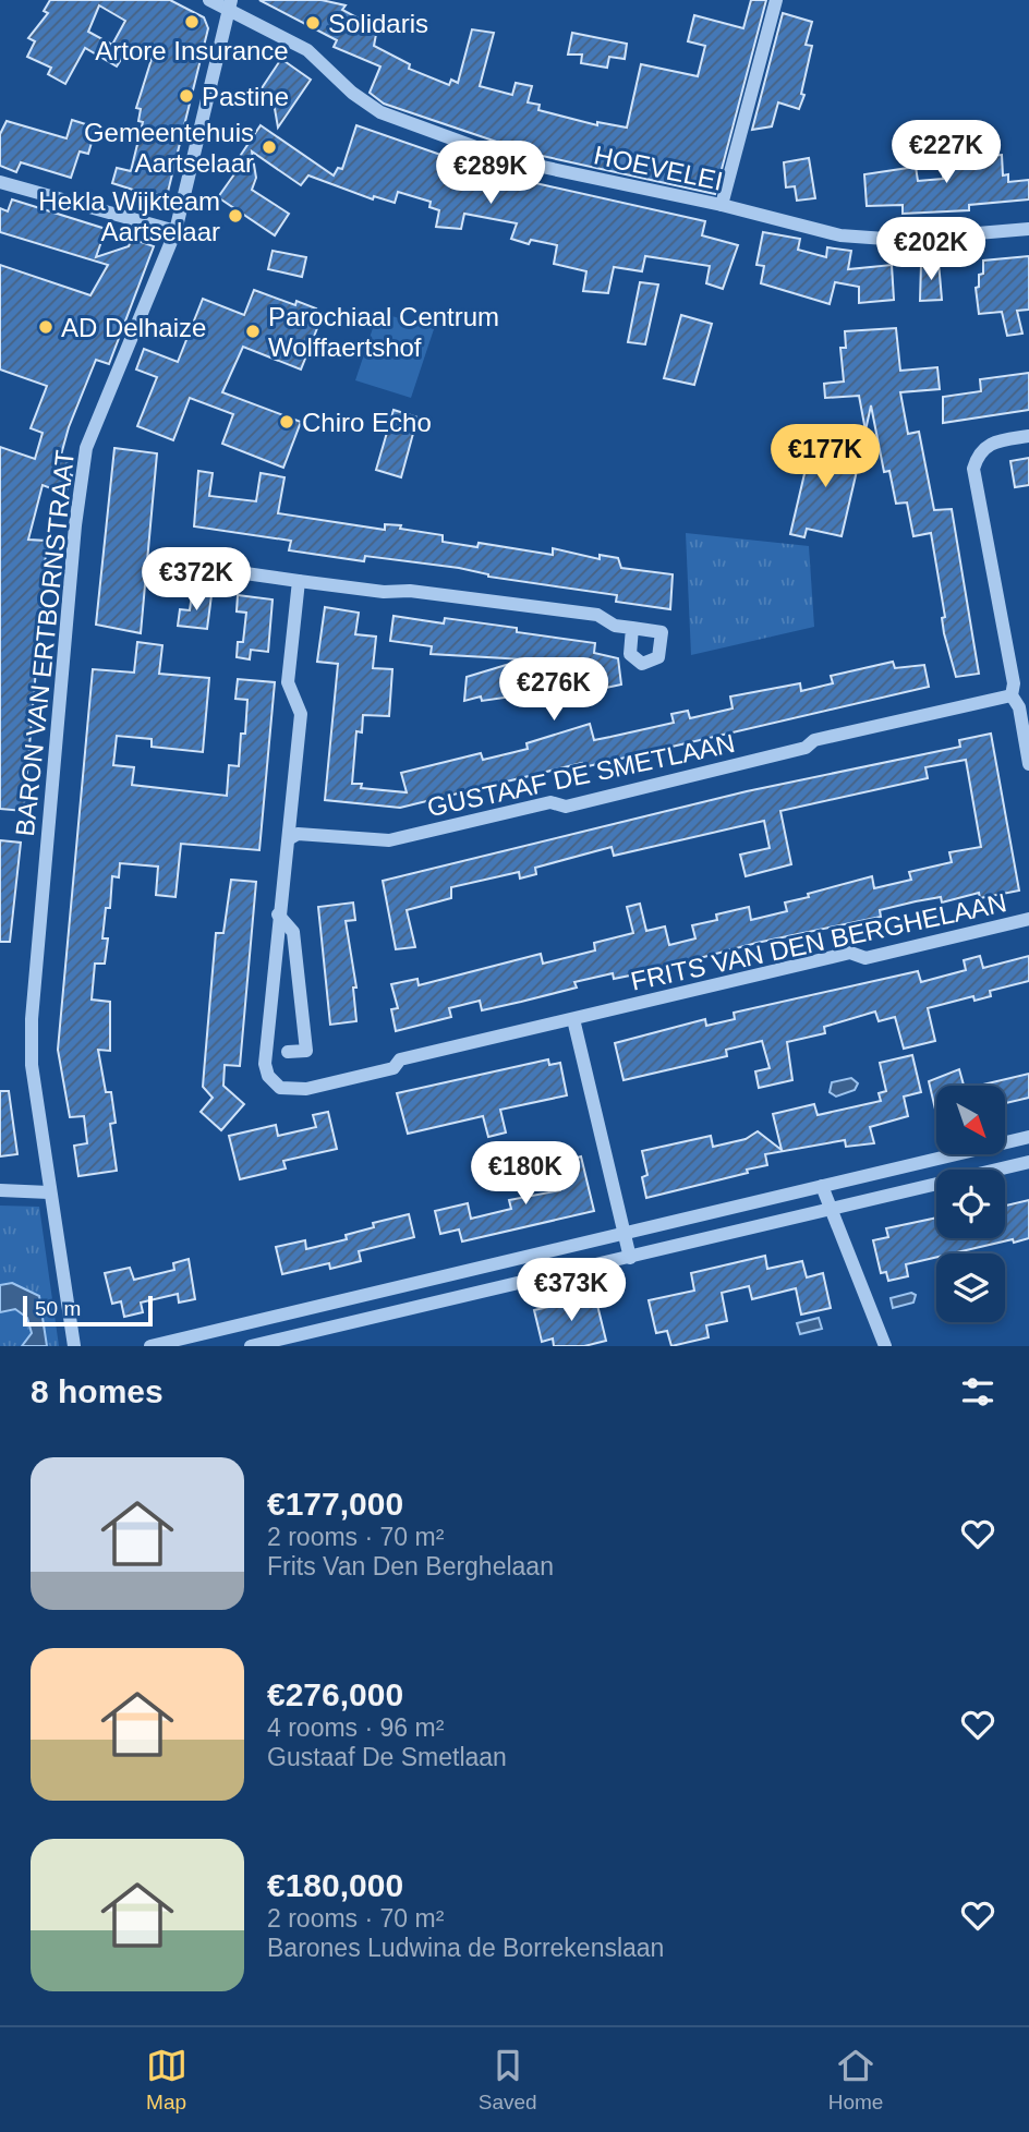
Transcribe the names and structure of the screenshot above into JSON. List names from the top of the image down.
{
  "streets": {
    "street": [
      "HOEVELEI",
      "BARON VAN ERTBORNSTRAAT",
      "GUSTAAF DE SMETLAAN",
      "FRITS VAN DEN BERGHELAAN"
    ]
  },
  "crossings": [
    ["HOEVELEI", "BARON VAN ERTBORNSTRAAT"],
    ["GUSTAAF DE SMETLAAN", "FRITS VAN DEN BERGHELAAN"]
  ],
  "places": [
    "Artore Insurance",
    "Solidaris",
    "Pastine",
    "Gemeentehuis Aartselaar",
    "Hekla Wijkteam Aartselaar",
    "AD Delhaize",
    "Parochiaal Centrum Wolffaertshof",
    "Chiro Echo"
  ],
  "scale_bar": "50 m",
  "north": "bottom right",
  "page": {
    "price": [
      "€227K",
      "€289K",
      "€202K",
      "€177K",
      "€372K",
      "€276K",
      "€180K",
      "€373K"
    ],
    "scale": "50 m",
    "heading": "8 homes",
    "list": [
      {
        "name": "€177,000",
        "note": "2 rooms · 70 m² · Frits Van Den Berghelaan"
      },
      {
        "name": "€276,000",
        "note": "4 rooms · 96 m² · Gustaaf De Smetlaan"
      },
      {
        "name": "€180,000",
        "note": "2 rooms · 70 m² · Barones Ludwina de Borrekenslaan"
      }
    ],
    "tabs": ["Map", "Saved", "Home"]
  }
}
